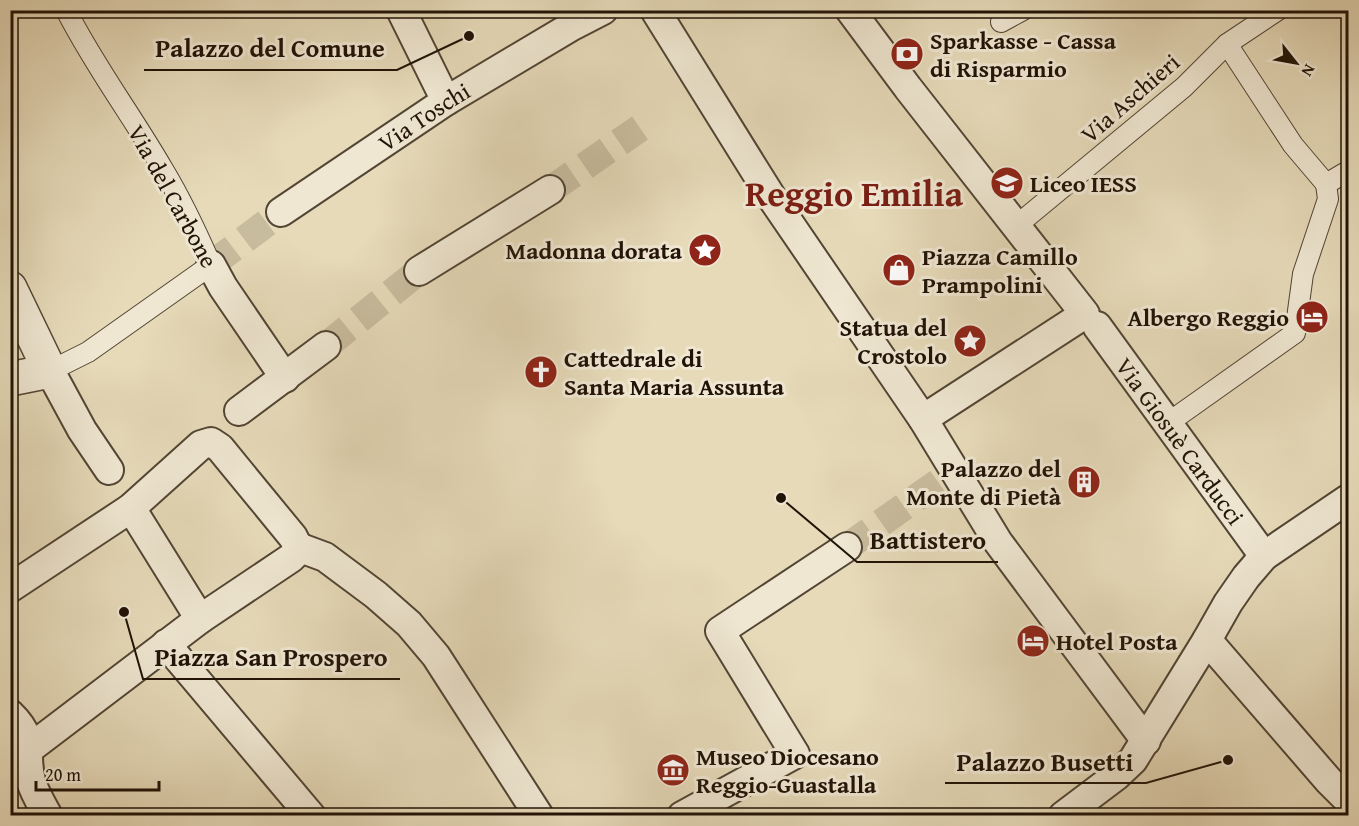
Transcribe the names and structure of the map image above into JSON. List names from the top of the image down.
{
  "streets": {
    "street": ["Via Toschi", "Via del Carbone", "Via Giosuè Carducci"],
    "lane": ["Via Aschieri"]
  },
  "districts": ["Reggio Emilia"],
  "places": {
    "other": [
      "Palazzo del Comune",
      "Battistero",
      "Piazza San Prospero",
      "Palazzo Busetti"
    ],
    "bank": ["Sparkasse - Cassa di Risparmio"],
    "school or university": ["Liceo IESS"],
    "place": ["Madonna dorata", "Statua del Crostolo"],
    "shop": ["Piazza Camillo Prampolini"],
    "hotel": ["Albergo Reggio", "Hotel Posta"],
    "church": ["Cattedrale di Santa Maria Assunta"],
    "building": ["Palazzo del Monte di Pietà"],
    "museum": ["Museo Diocesano Reggio-Guastalla"]
  },
  "scale_bar": "20 m",
  "north": "bottom right"
}
